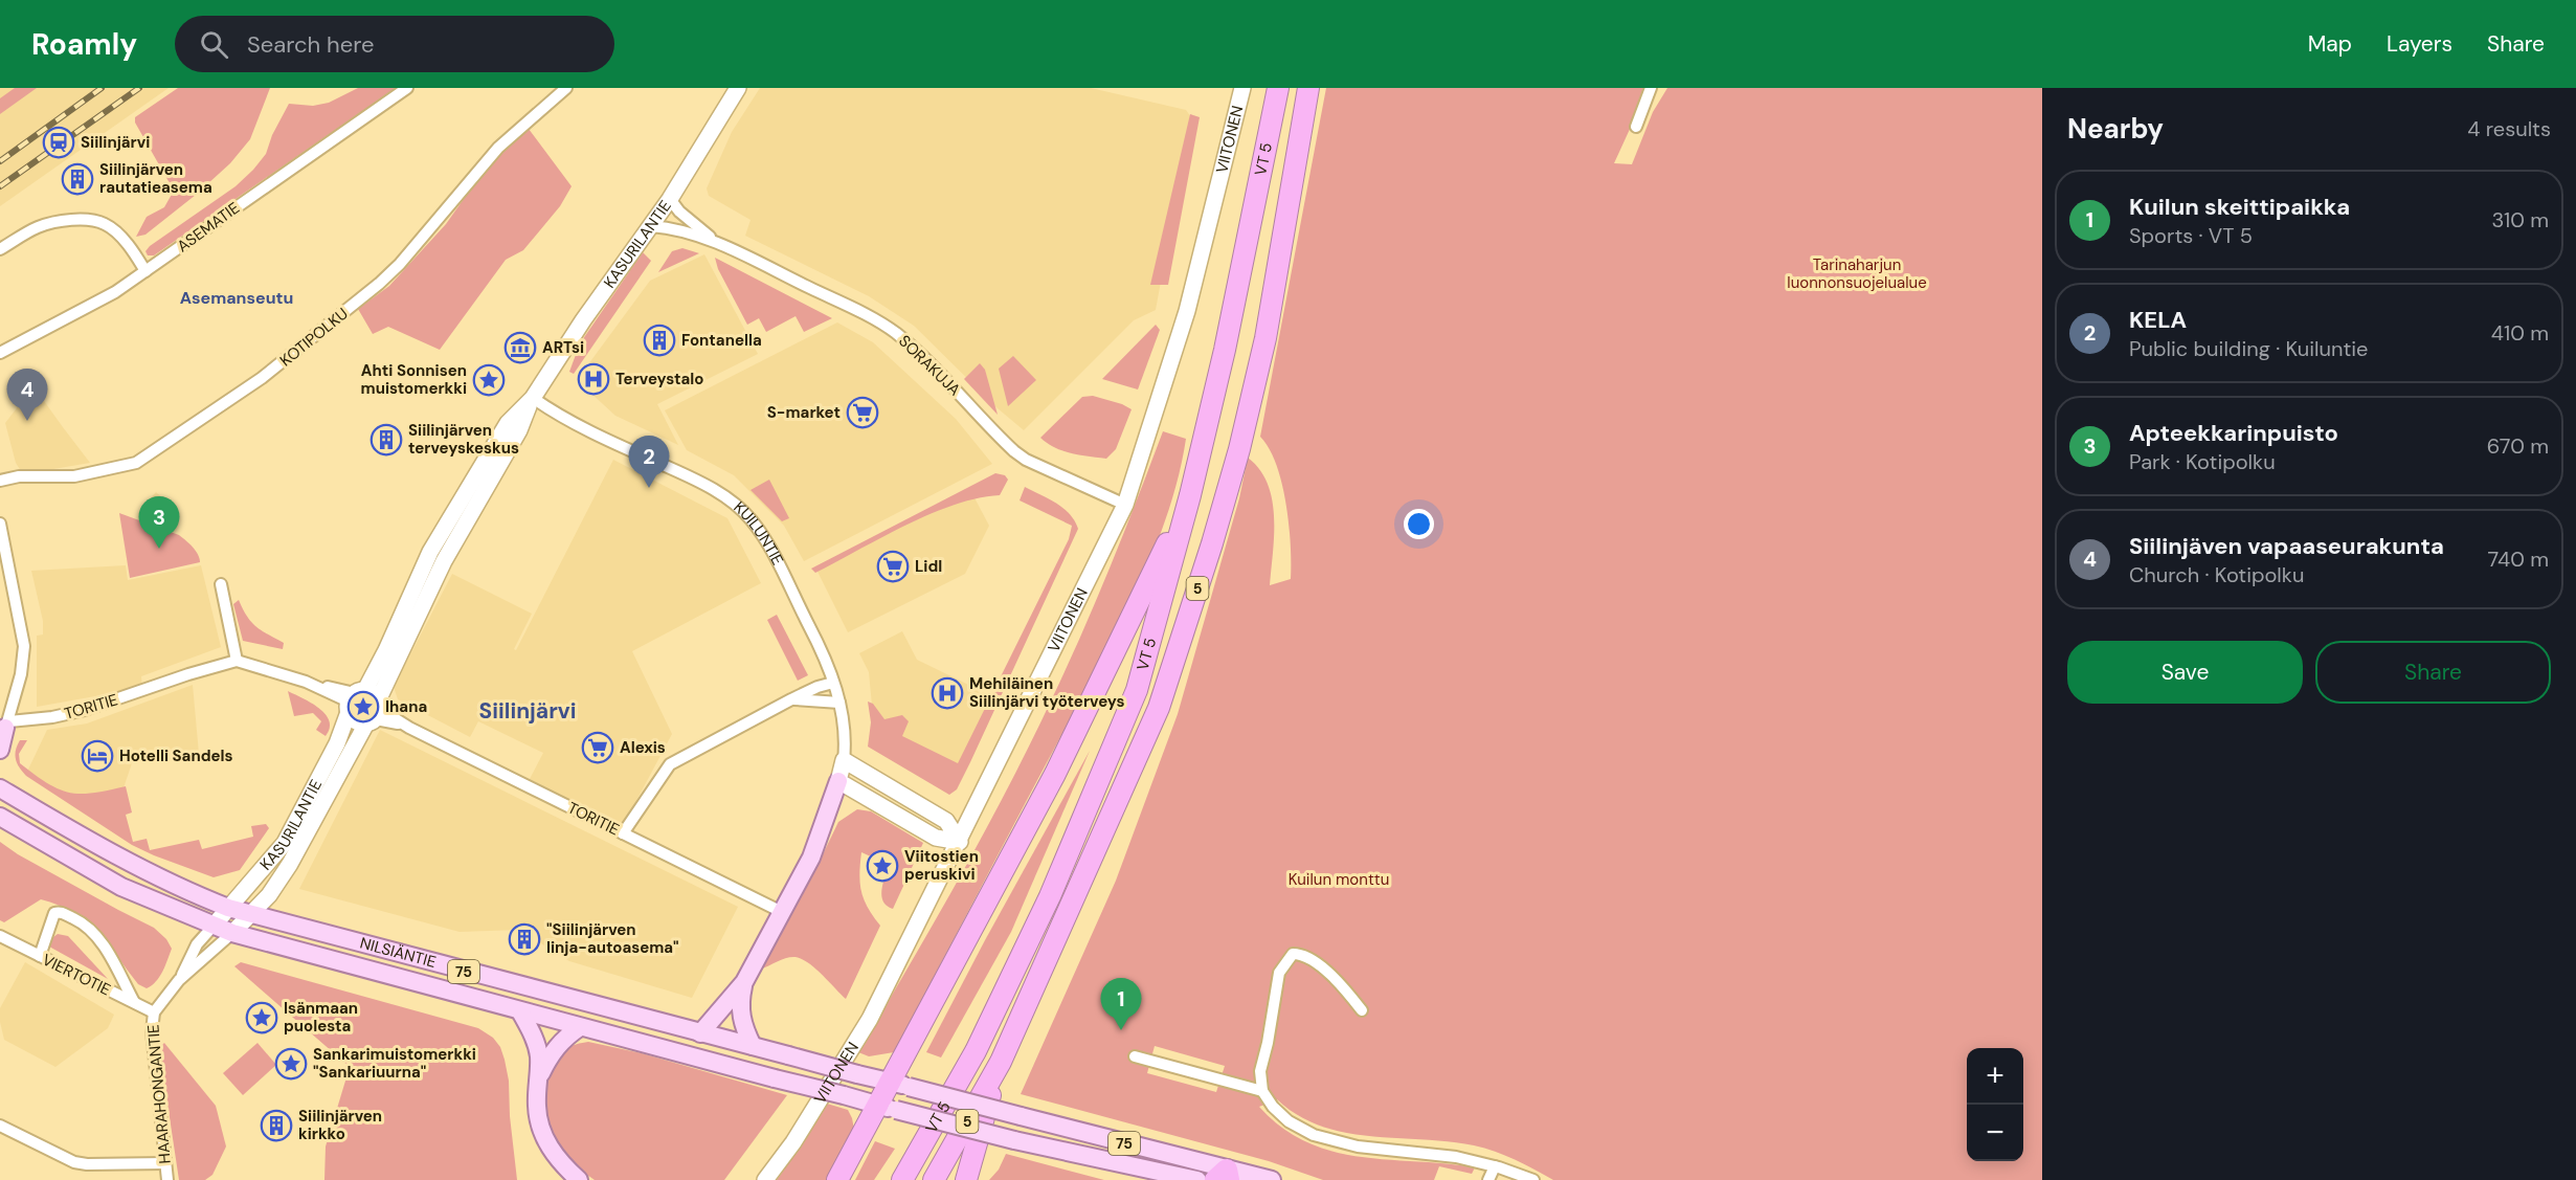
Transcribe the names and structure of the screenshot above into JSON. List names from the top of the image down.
{
  "streets": {
    "highway": ["VT 5", "5"],
    "main road": ["NILSIÄNTIE", "75"],
    "street": [
      "VIITONEN",
      "ASEMATIE",
      "KASURILANTIE",
      "KOTIPOLKU",
      "SORAKUJA",
      "KUILUNTIE",
      "TORITIE",
      "VIERTOTIE",
      "HAARAHONGANTIE"
    ]
  },
  "crossings": [
    ["VIITONEN", "SORAKUJA"],
    ["KASURILANTIE", "SORAKUJA"],
    ["KASURILANTIE", "KUILUNTIE"],
    ["KASURILANTIE", "TORITIE"],
    ["KASURILANTIE", "NILSIÄNTIE"],
    ["KASURILANTIE", "75"],
    ["KASURILANTIE", "HAARAHONGANTIE"],
    ["NILSIÄNTIE", "75"],
    ["NILSIÄNTIE", "HAARAHONGANTIE"],
    ["75", "HAARAHONGANTIE"],
    ["VIERTOTIE", "HAARAHONGANTIE"]
  ],
  "districts": ["Asemanseutu", "Siilinjärvi"],
  "parks": ["Tarinaharjun luonnonsuojelualue", "Kuilun monttu"],
  "places": {
    "station": ["Siilinjärvi"],
    "building": [
      "Siilinjärven rautatieasema",
      "Fontanella",
      "Siilinjärven terveyskeskus",
      "\"Siilinjärven linja-autoasema\"",
      "Siilinjärven kirkko"
    ],
    "museum": ["ARTsi"],
    "hospital": ["Terveystalo", "Mehiläinen Siilinjärvi työterveys"],
    "place": [
      "Ahti Sonnisen muistomerkki",
      "Ihana",
      "Viitostien peruskivi",
      "Isänmaan puolesta",
      "Sankarimuistomerkki \"Sankariuurna\""
    ],
    "supermarket": ["S-market", "Lidl", "Alexis"],
    "hotel": ["Hotelli Sandels"]
  },
  "page": {
    "header": "Roamly",
    "search": "Search here",
    "nav": ["Map", "Layers", "Share"],
    "heading": ["Nearby", "4 results"],
    "list": [
      {
        "mark": "1",
        "name": "Kuilun skeittipaikka",
        "note": "Sports · VT 5",
        "value": "310 m"
      },
      {
        "mark": "2",
        "name": "KELA",
        "note": "Public building · Kuiluntie",
        "value": "410 m"
      },
      {
        "mark": "3",
        "name": "Apteekkarinpuisto",
        "note": "Park · Kotipolku",
        "value": "670 m"
      },
      {
        "mark": "4",
        "name": "Siilinjäven vapaaseurakunta",
        "note": "Church · Kotipolku",
        "value": "740 m"
      }
    ],
    "pins": [
      "4",
      "2",
      "3",
      "1"
    ],
    "buttons": ["Save", "Share"],
    "map_buttons": ["+", "−"]
  }
}
